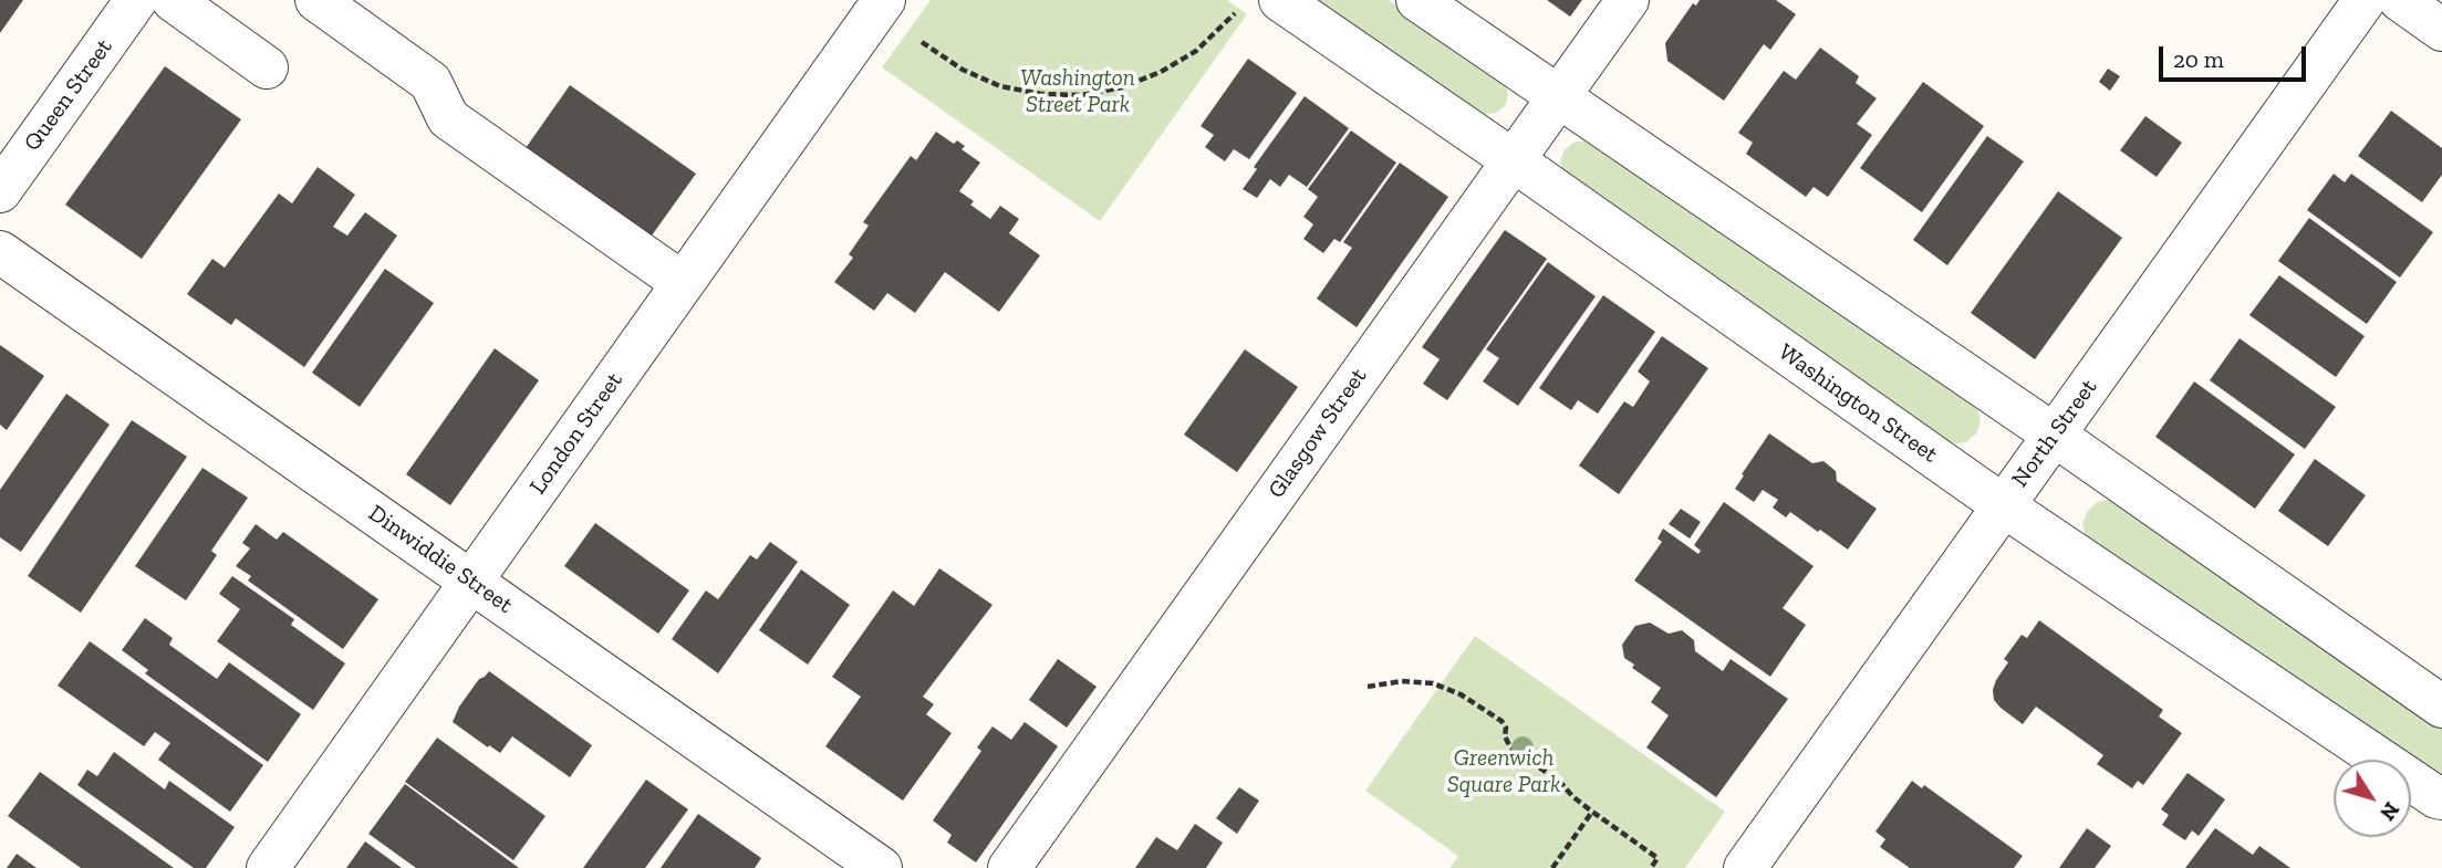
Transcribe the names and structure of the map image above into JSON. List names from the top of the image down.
{
  "streets": {
    "street": [
      "Queen Street",
      "Washington Street",
      "London Street",
      "Glasgow Street",
      "North Street",
      "Dinwiddie Street"
    ]
  },
  "crossings": [
    ["Washington Street", "Glasgow Street"],
    ["Washington Street", "North Street"],
    ["London Street", "Dinwiddie Street"]
  ],
  "parks": ["Washington Street Park", "Greenwich Square Park"],
  "scale_bar": "20 m",
  "north": "bottom right"
}
